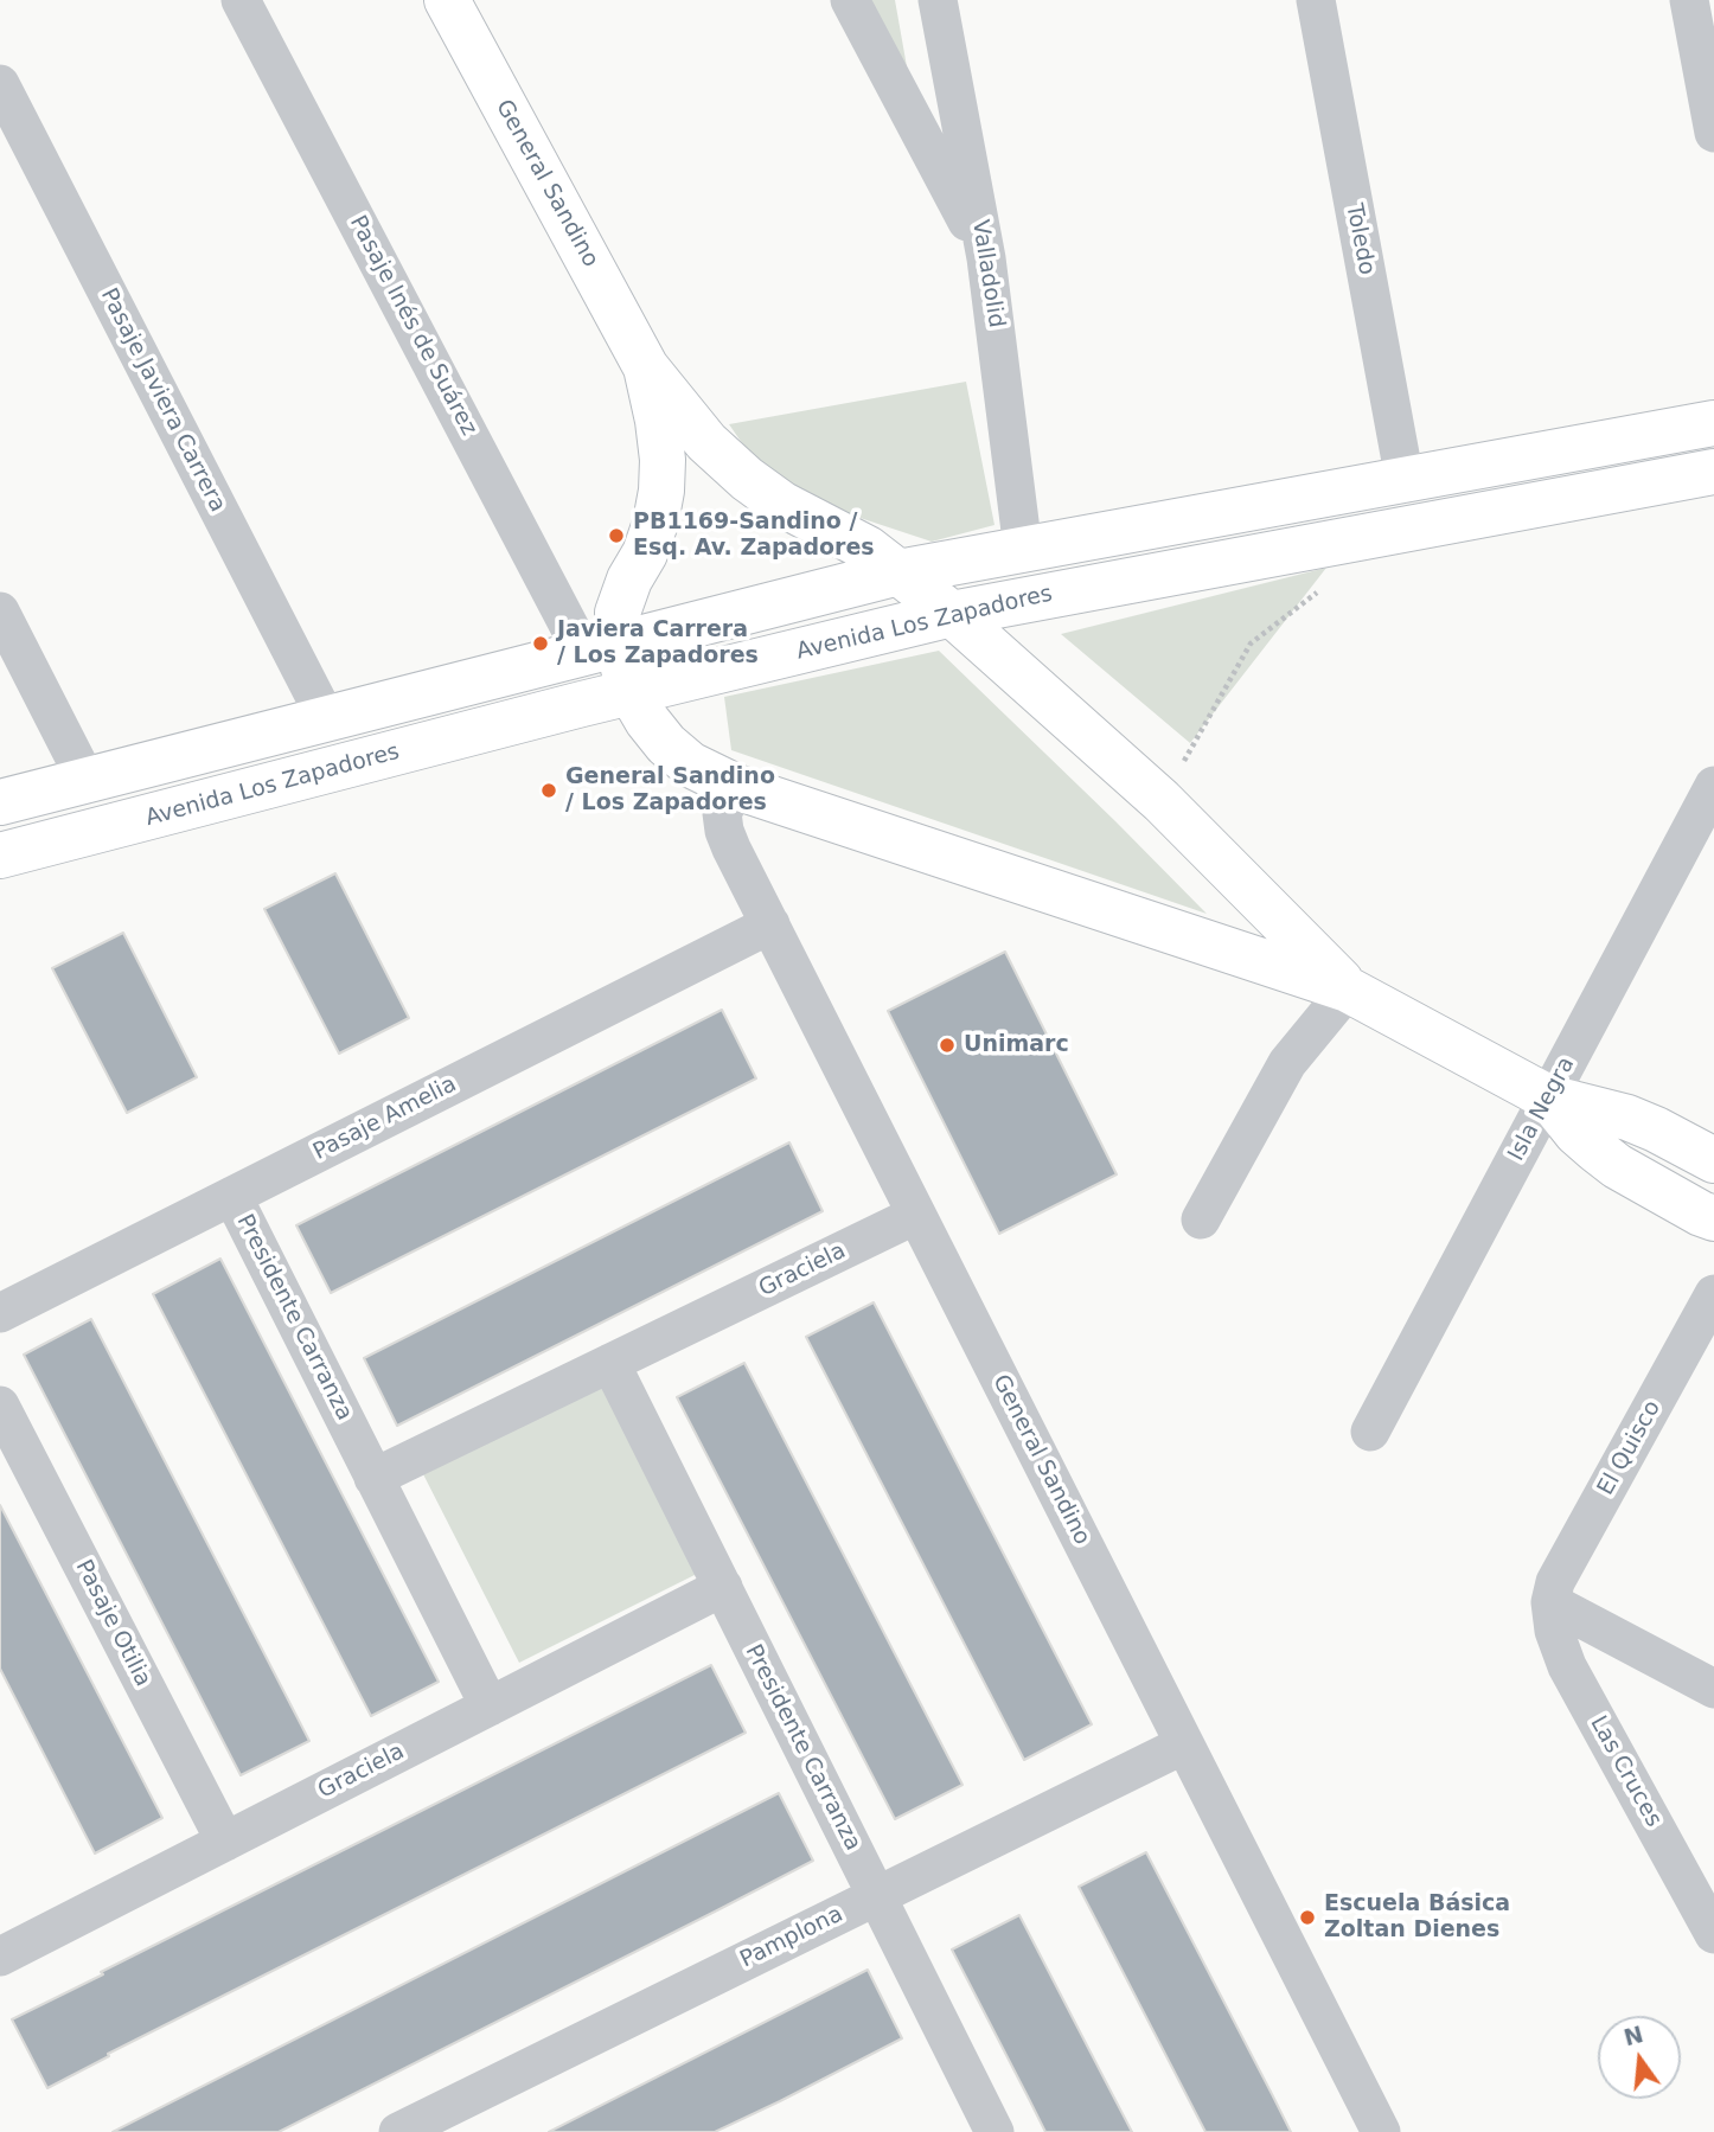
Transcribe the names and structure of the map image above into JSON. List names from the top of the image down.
{
  "streets": {
    "main road": ["General Sandino", "Avenida Los Zapadores"],
    "street": [
      "Toledo",
      "Valladolid",
      "Pasaje Inés de Suárez",
      "Pasaje Javiera Carrera",
      "Isla Negra",
      "Pasaje Amelia",
      "Graciela",
      "Presidente Carranza",
      "El Quisco",
      "Pasaje Otilia",
      "Las Cruces",
      "Pamplona"
    ]
  },
  "crossings": [
    ["General Sandino", "Pasaje Inés de Suárez"],
    ["General Sandino", "Avenida Los Zapadores"],
    ["General Sandino", "Pasaje Amelia"],
    ["General Sandino", "Graciela"],
    ["General Sandino", "Pamplona"],
    ["Pasaje Amelia", "Presidente Carranza"],
    ["Graciela", "Presidente Carranza"],
    ["Graciela", "Pasaje Otilia"],
    ["Presidente Carranza", "Pamplona"],
    ["El Quisco", "Las Cruces"]
  ],
  "places": [
    "PB1169-Sandino / Esq. Av. Zapadores",
    "Javiera Carrera / Los Zapadores",
    "General Sandino / Los Zapadores",
    "Unimarc",
    "Escuela Básica Zoltan Dienes"
  ],
  "north": "top"
}
